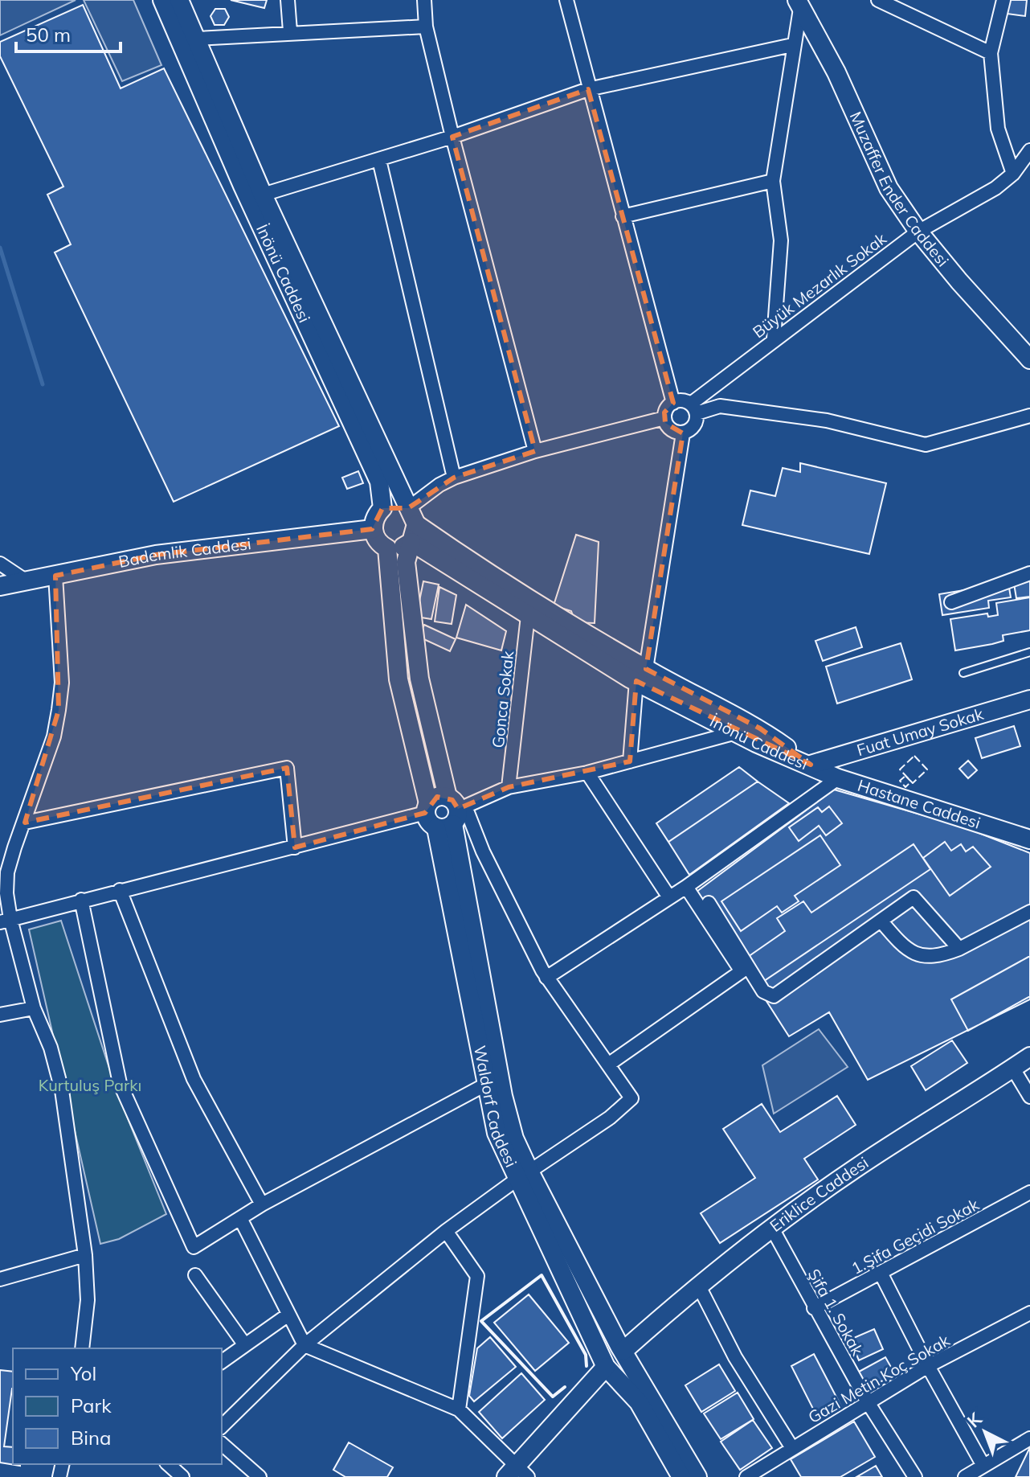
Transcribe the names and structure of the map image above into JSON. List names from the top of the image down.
{
  "streets": {
    "main road": [
      "Muzaffer Ender Caddesi",
      "İnönü Caddesi",
      "Bademlik Caddesi",
      "Fuat Umay Sokak",
      "Hastane Caddesi",
      "Waldorf Caddesi",
      "Eriklice Caddesi"
    ],
    "street": [
      "Büyük Mezarlık Sokak",
      "Gonca Sokak",
      "1.Şifa Geçidi Sokak",
      "Şifa 1. Sokak",
      "Gazi Metin Koç Sokak"
    ]
  },
  "crossings": [
    ["Muzaffer Ender Caddesi", "Büyük Mezarlık Sokak"],
    ["İnönü Caddesi", "Bademlik Caddesi"],
    ["İnönü Caddesi", "Gonca Sokak"],
    ["İnönü Caddesi", "Fuat Umay Sokak"],
    ["İnönü Caddesi", "Hastane Caddesi"],
    ["İnönü Caddesi", "Waldorf Caddesi"],
    ["Bademlik Caddesi", "Waldorf Caddesi"],
    ["Fuat Umay Sokak", "Hastane Caddesi"],
    ["Waldorf Caddesi", "Eriklice Caddesi"],
    ["Eriklice Caddesi", "Şifa 1. Sokak"],
    ["1.Şifa Geçidi Sokak", "Şifa 1. Sokak"],
    ["Şifa 1. Sokak", "Gazi Metin Koç Sokak"]
  ],
  "parks": ["Kurtuluş Parkı"],
  "legend": ["Yol", "Park", "Bina"],
  "scale_bar": "50 m",
  "north": "top left"
}
